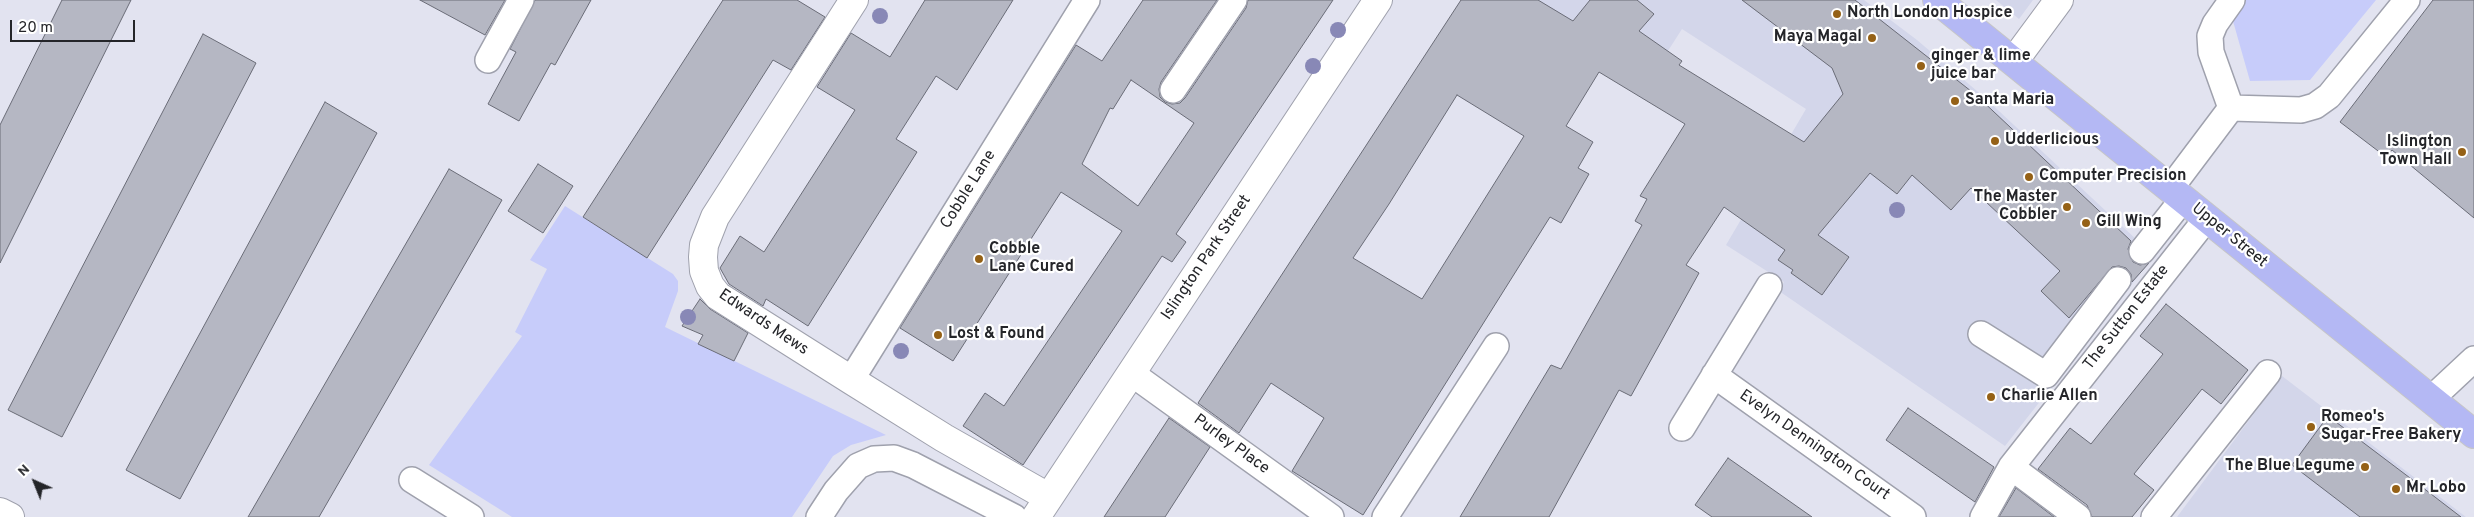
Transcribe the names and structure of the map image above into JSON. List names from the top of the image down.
{
  "streets": {
    "highway": ["Upper Street"],
    "street": ["Islington Park Street", "Edwards Mews"],
    "lane": [
      "Cobble Lane",
      "The Sutton Estate",
      "Purley Place",
      "Evelyn Dennington Court"
    ]
  },
  "crossings": [
    ["Cobble Lane", "Edwards Mews"],
    ["Upper Street", "The Sutton Estate"],
    ["Islington Park Street", "Edwards Mews"],
    ["Islington Park Street", "Purley Place"]
  ],
  "places": [
    "North London Hospice",
    "Maya Magal",
    "ginger & lime juice bar",
    "Santa Maria",
    "Udderlicious",
    "Islington Town Hall",
    "Computer Precision",
    "The Master Cobbler",
    "Gill Wing",
    "Cobble Lane Cured",
    "Lost & Found",
    "Charlie Allen",
    "Romeo's Sugar-Free Bakery",
    "The Blue Legume",
    "Mr Lobo"
  ],
  "scale_bar": "20 m",
  "north": "top left"
}
